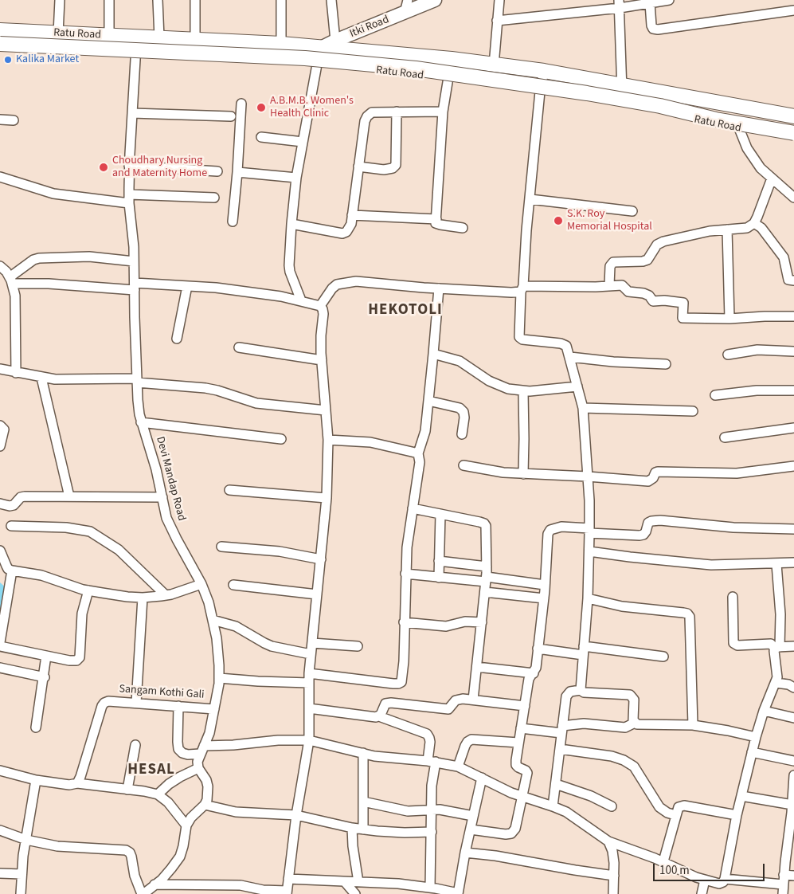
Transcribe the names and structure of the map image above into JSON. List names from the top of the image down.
{
  "streets": {
    "main road": ["Ratu Road"],
    "street": ["Itki Road", "Devi Mandap Road", "Sangam Kothi Gali"]
  },
  "crossings": [
    ["Itki Road", "Ratu Road"],
    ["Ratu Road", "Devi Mandap Road"],
    ["Devi Mandap Road", "Sangam Kothi Gali"]
  ],
  "districts": ["HEKOTOLI", "HESAL"],
  "places": [
    "Kalika Market",
    "A.B.M.B. Women's Health Clinic",
    "Choudhary Nursing and Maternity Home",
    "S.K. Roy Memorial Hospital"
  ],
  "scale_bar": "100 m"
}
